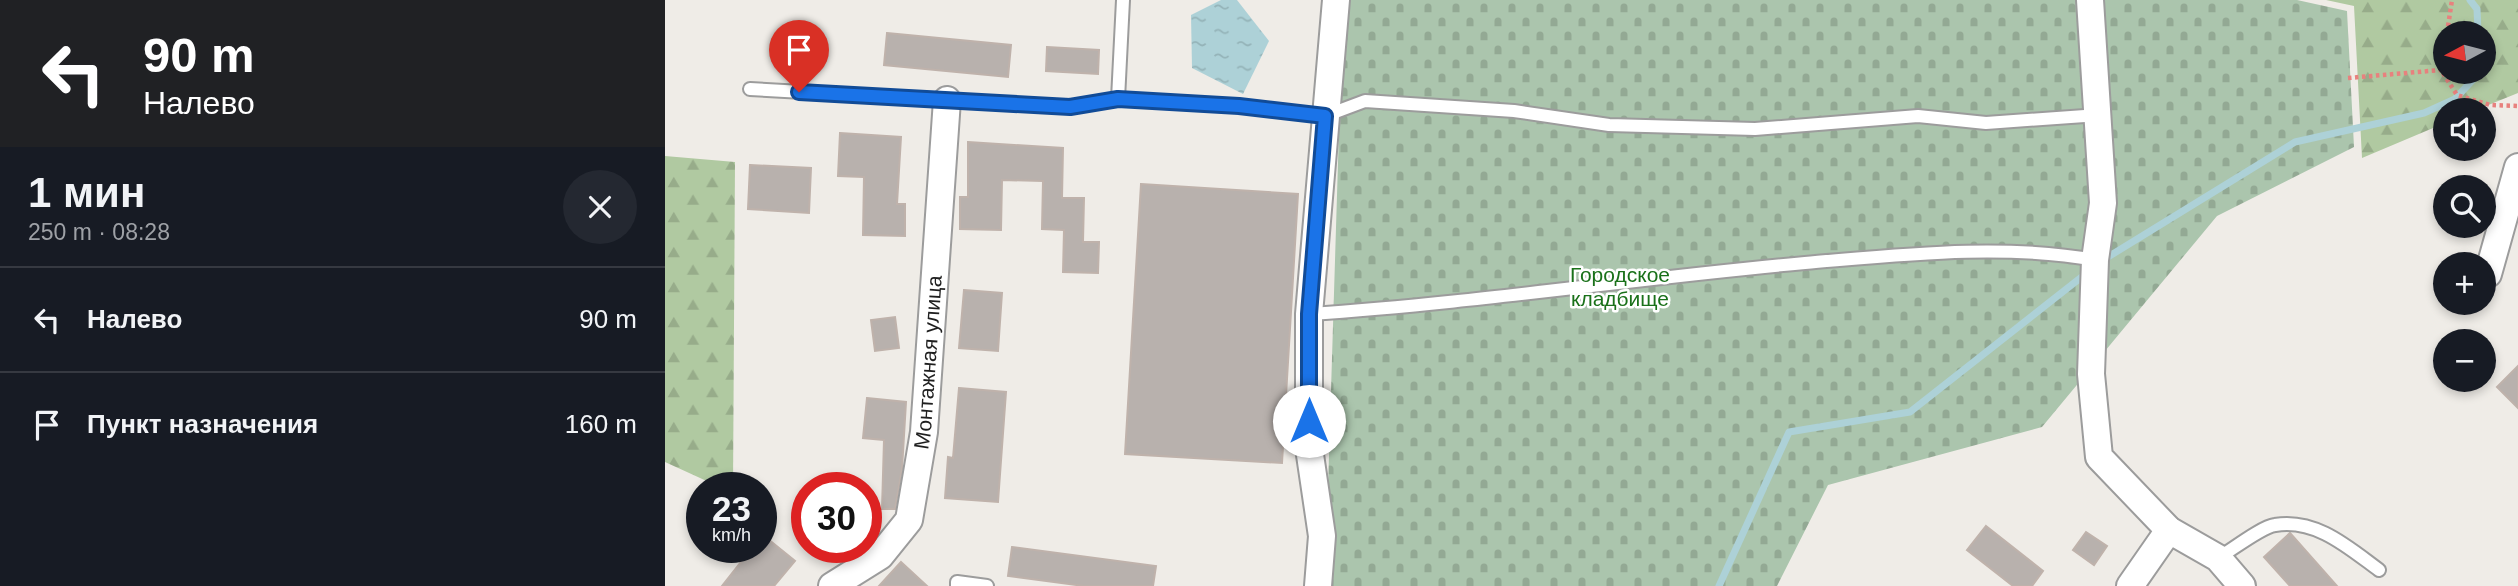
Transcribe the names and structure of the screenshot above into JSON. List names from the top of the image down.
{
  "streets": {
    "street": ["Монтажная улица"]
  },
  "parks": ["Городское кладбище"],
  "north": "left",
  "page": {
    "turn": ["90 m", "Налево"],
    "map_buttons": ["+", "−"],
    "heading": ["1 мин", "250 m · 08:28"],
    "list": [
      {
        "name": "Налево",
        "value": "90 m"
      },
      {
        "name": "Пункт назначения",
        "value": "160 m"
      }
    ],
    "speed": "23 km/h",
    "limit": "30"
  }
}
